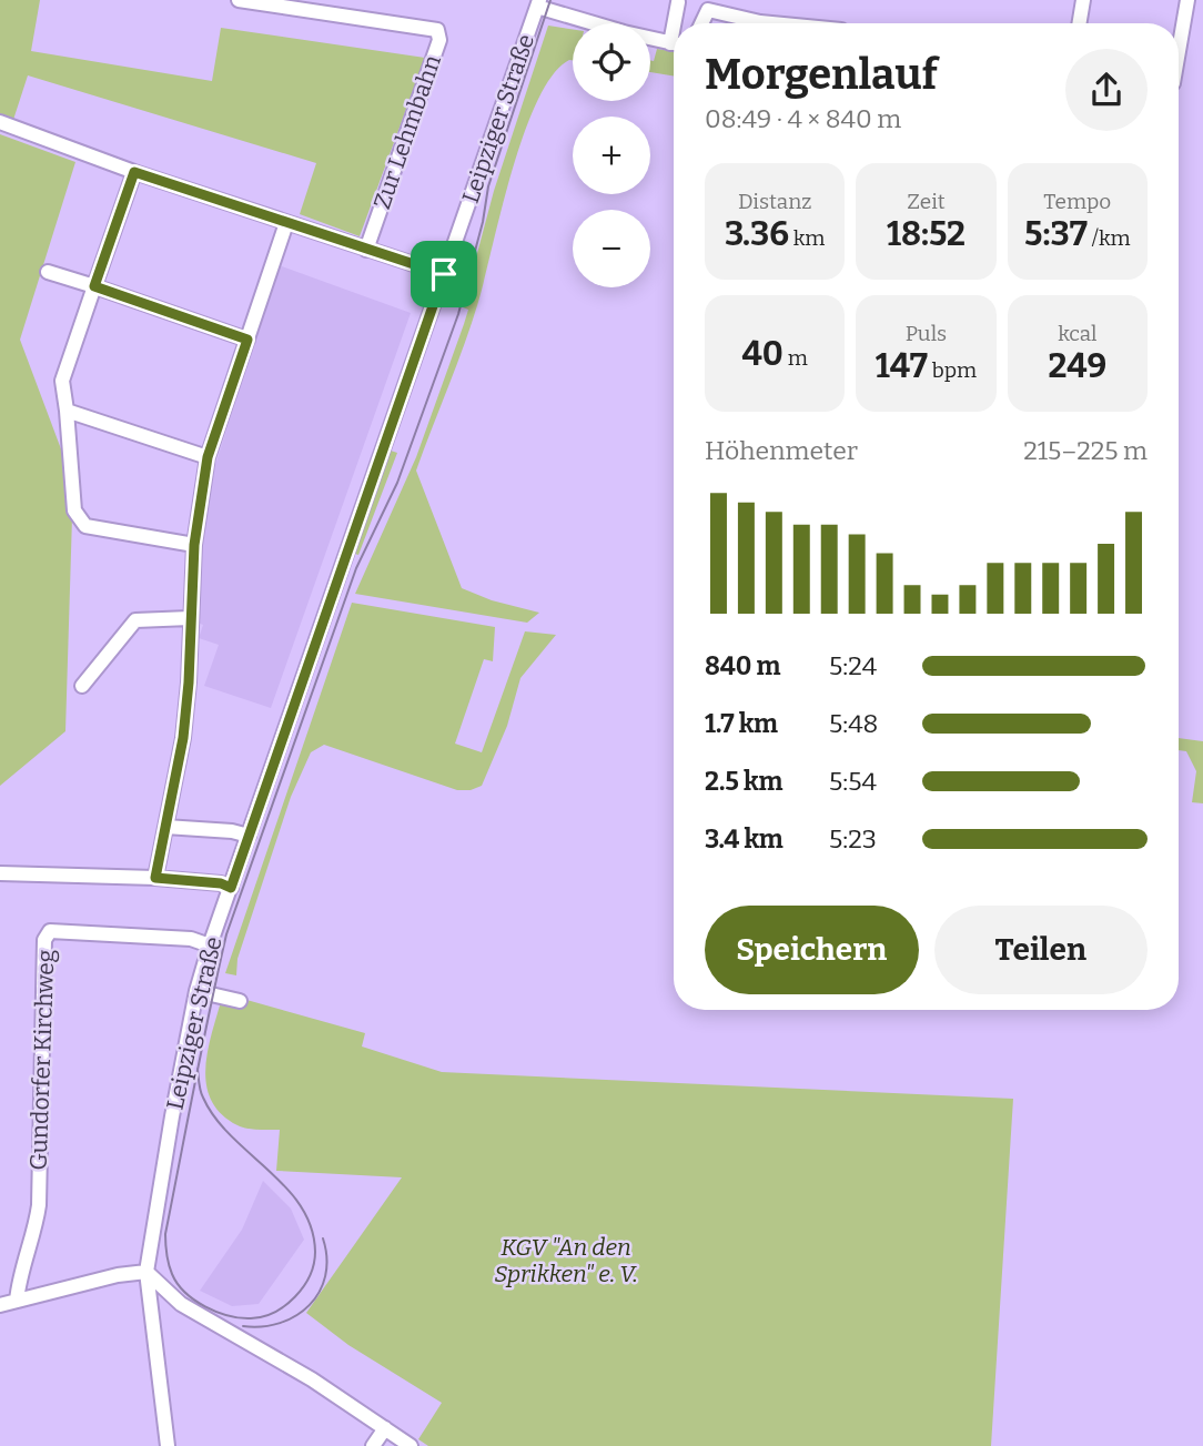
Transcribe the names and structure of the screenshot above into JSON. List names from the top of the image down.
{
  "streets": {
    "street": ["Leipziger Straße", "Zur Lehmbahn", "Gundorfer Kirchweg"]
  },
  "crossings": [
    ["Leipziger Straße", "Gundorfer Kirchweg"]
  ],
  "parks": ["KGV \"An den Sprikken\" e. V."],
  "page": {
    "map_buttons": ["+", "−"],
    "heading": ["Morgenlauf", "08:49 · 4 × 840 m"],
    "stats": [
      ["Distanz", "3.36 km"],
      ["Zeit", "18:52"],
      ["Tempo", "5:37 /km"],
      ["40 m"],
      ["Puls", "147 bpm"],
      ["kcal", "249"]
    ],
    "chart": ["Höhenmeter", "215–225 m"],
    "list": [
      {
        "name": "840 m",
        "note": "5:24"
      },
      {
        "name": "1.7 km",
        "note": "5:48"
      },
      {
        "name": "2.5 km",
        "note": "5:54"
      },
      {
        "name": "3.4 km",
        "note": "5:23"
      }
    ],
    "buttons": ["Speichern", "Teilen"]
  }
}
